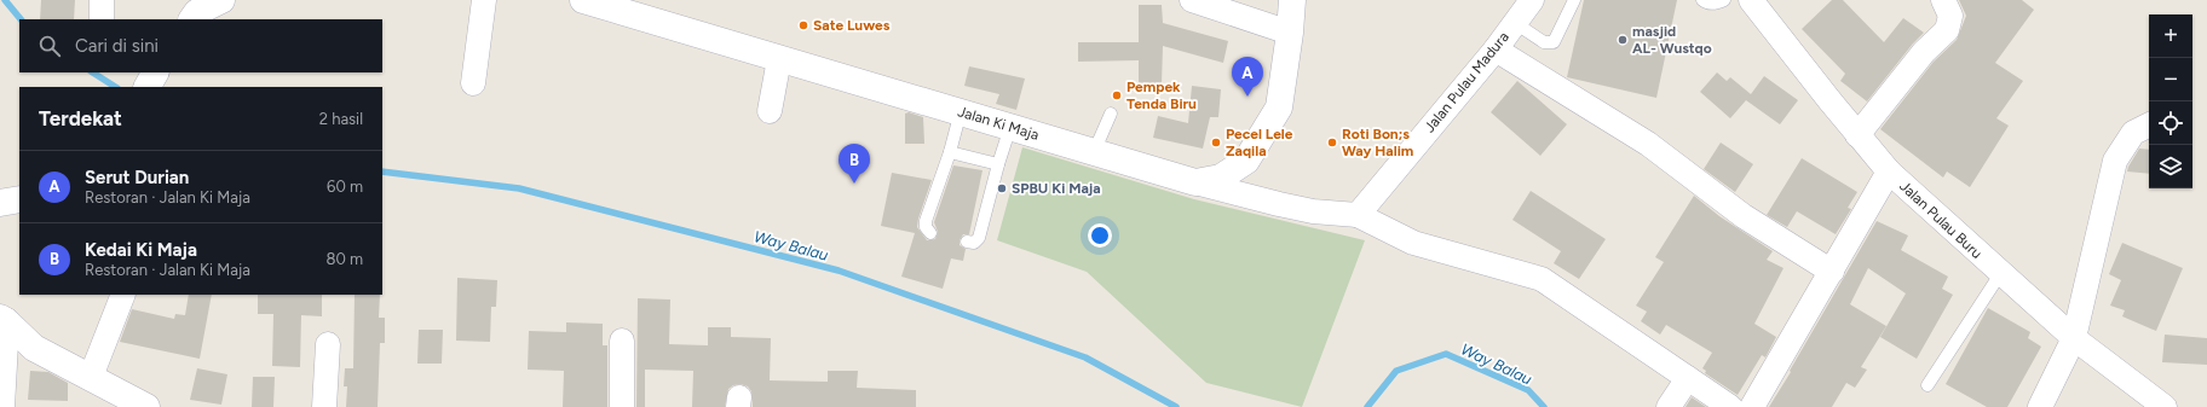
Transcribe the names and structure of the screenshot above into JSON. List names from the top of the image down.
{
  "streets": {
    "main road": ["Jalan Ki Maja"],
    "street": ["Jalan Pulau Madura", "Jalan Pulau Buru"]
  },
  "water": ["Way Balau"],
  "places": [
    "Sate Luwes",
    "masjid AL- Wustqo",
    "Pempek Tenda Biru",
    "Pecel Lele Zaqila",
    "Roti Bon;s Way Halim",
    "SPBU Ki Maja"
  ],
  "page": {
    "map_buttons": ["+", "−"],
    "search": "Cari di sini",
    "pins": ["A", "B"],
    "heading": ["Terdekat", "2 hasil"],
    "list": [
      {
        "mark": "A",
        "name": "Serut Durian",
        "note": "Restoran · Jalan Ki Maja",
        "value": "60 m"
      },
      {
        "mark": "B",
        "name": "Kedai Ki Maja",
        "note": "Restoran · Jalan Ki Maja",
        "value": "80 m"
      }
    ]
  }
}
